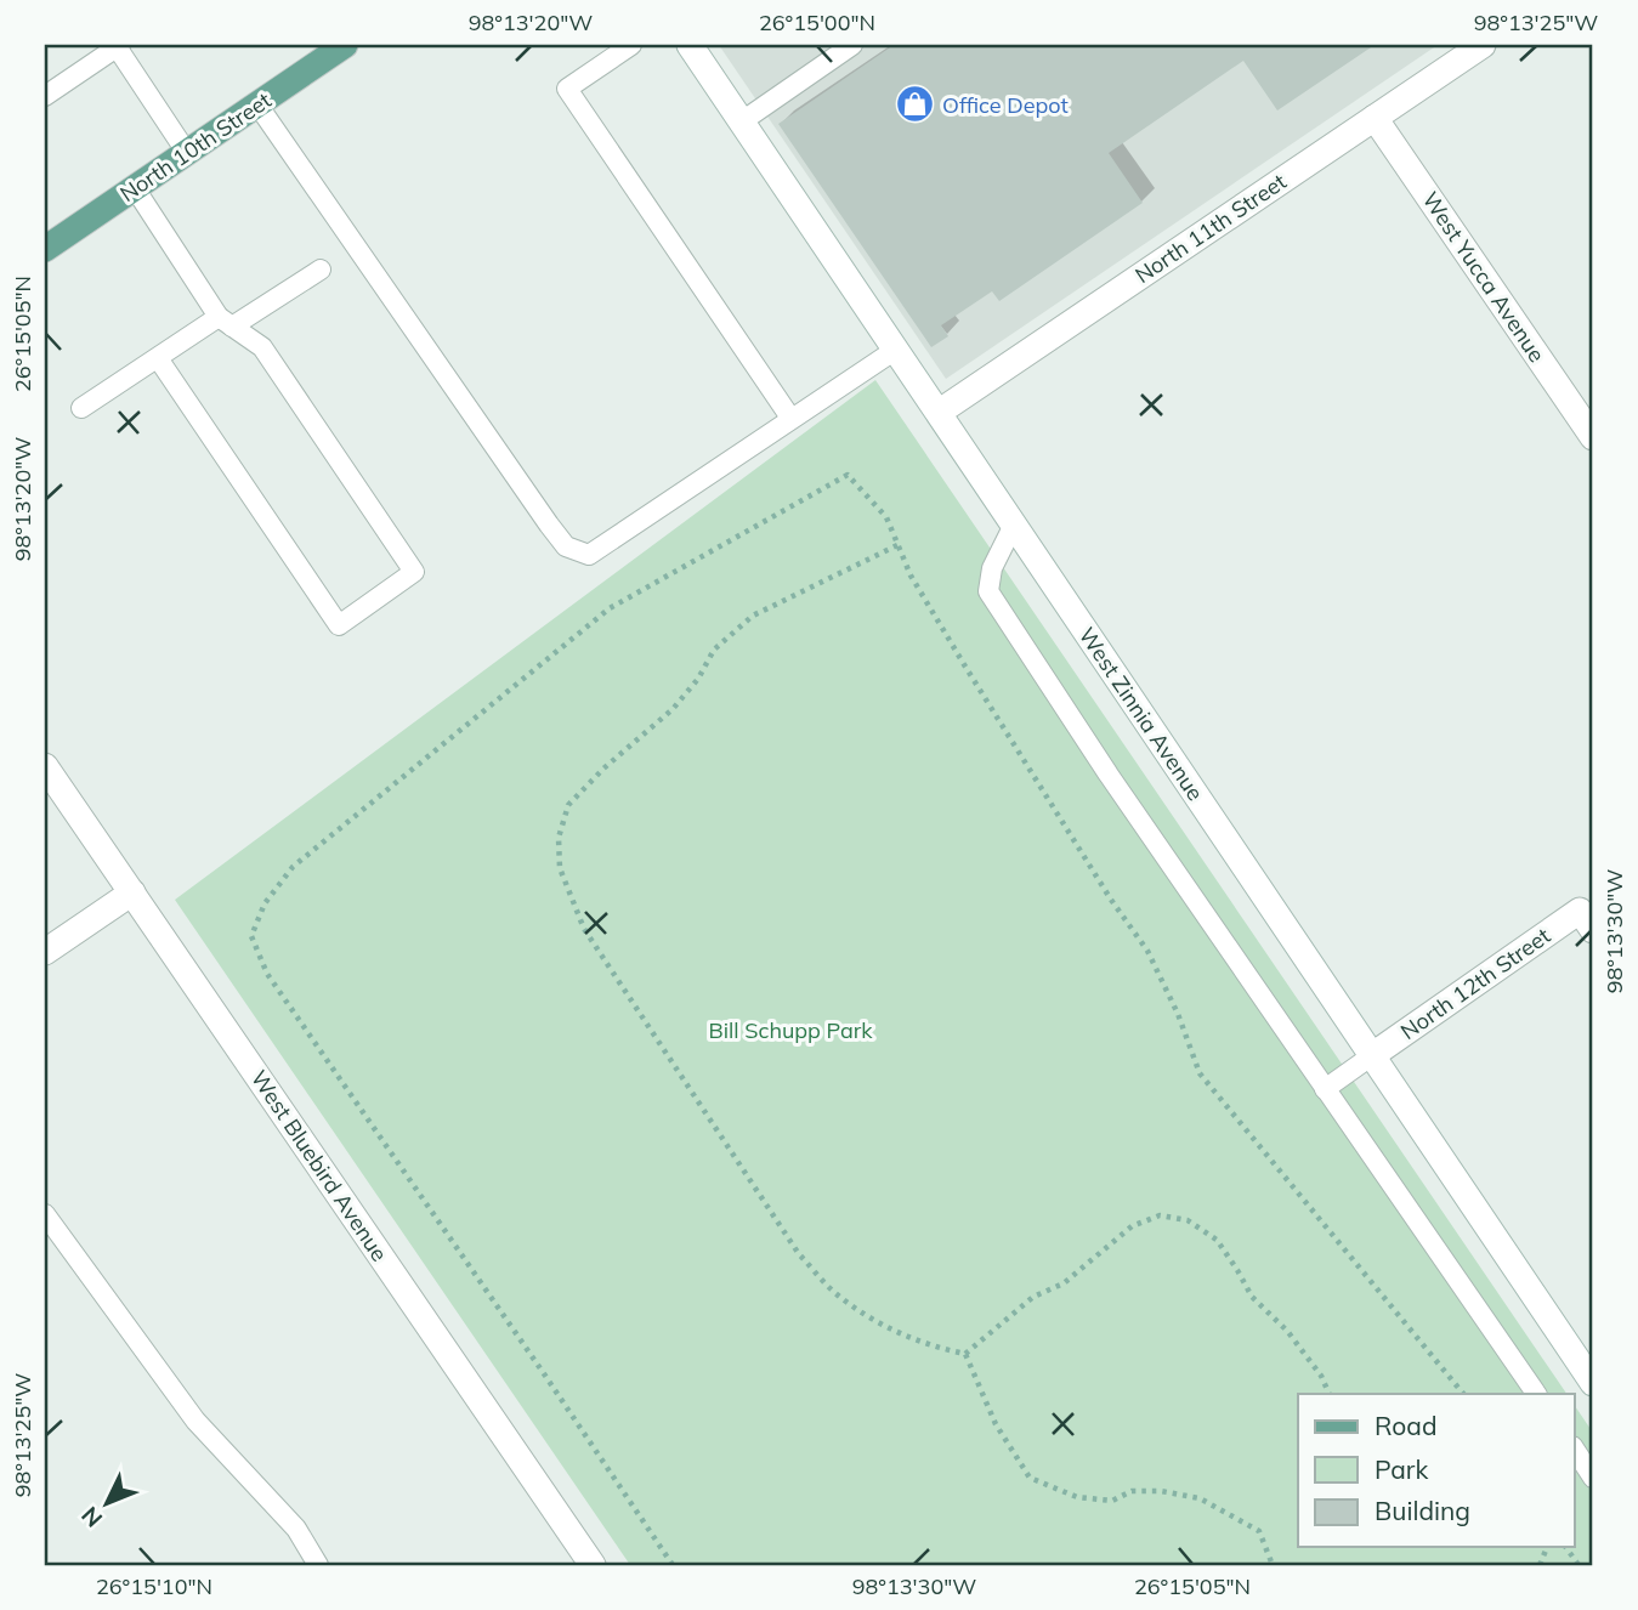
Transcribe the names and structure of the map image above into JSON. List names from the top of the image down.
{
  "streets": {
    "main road": ["North 10th Street"],
    "street": [
      "North 11th Street",
      "West Yucca Avenue",
      "West Zinnia Avenue",
      "North 12th Street",
      "West Bluebird Avenue"
    ]
  },
  "crossings": [
    ["North 11th Street", "West Yucca Avenue"],
    ["North 11th Street", "West Zinnia Avenue"],
    ["West Zinnia Avenue", "North 12th Street"]
  ],
  "parks": ["Bill Schupp Park"],
  "places": {
    "shop": ["Office Depot"]
  },
  "legend": ["Road", "Park", "Building"],
  "north": "bottom left",
  "coordinates": [
    "98°13'20\"W",
    "26°15'00\"N",
    "98°13'25\"W",
    "26°15'05\"N",
    "98°13'30\"W",
    "26°15'10\"N"
  ]
}
